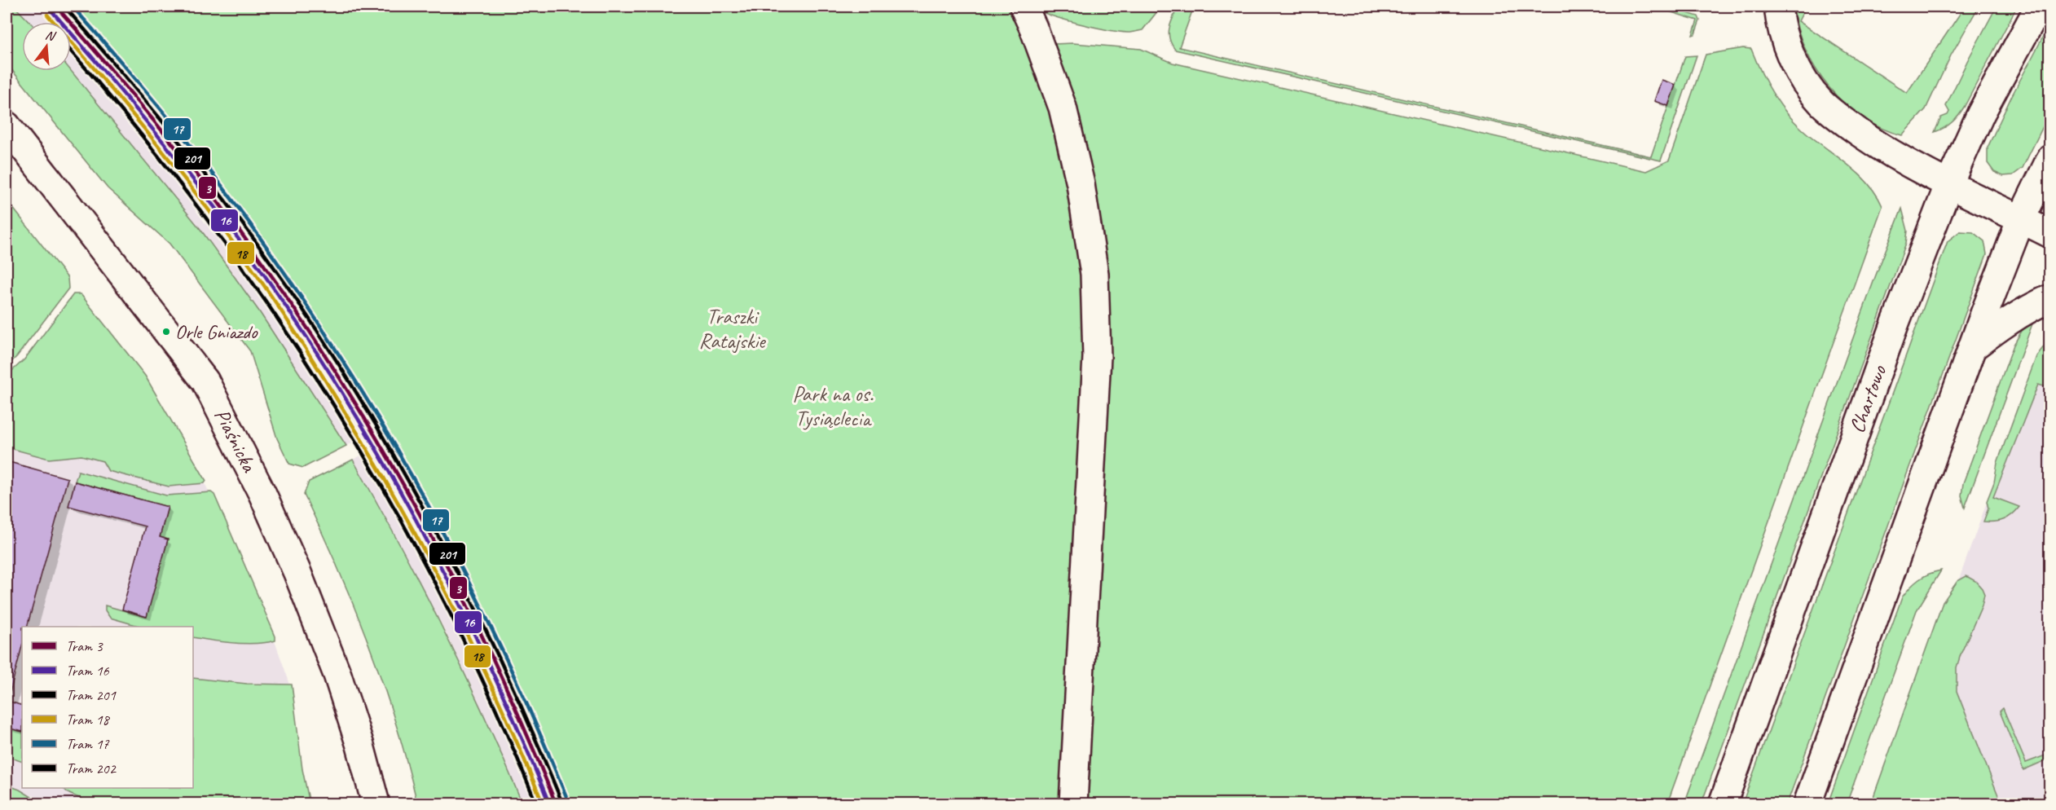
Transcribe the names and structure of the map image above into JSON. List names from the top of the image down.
{
  "streets": {
    "street": ["Chartowo", "Piaśnicka"]
  },
  "parks": ["Traszki Ratajskie", "Park na os. Tysiąclecia"],
  "places": ["Orle Gniazdo"],
  "lines": [
    "tram line 3",
    "tram line 201",
    "tram line 17",
    "tram line 16",
    "tram line 18",
    "tram line 202"
  ],
  "legend": [
    "Tram 3",
    "Tram 16",
    "Tram 201",
    "Tram 18",
    "Tram 17",
    "Tram 202"
  ],
  "north": "top"
}
